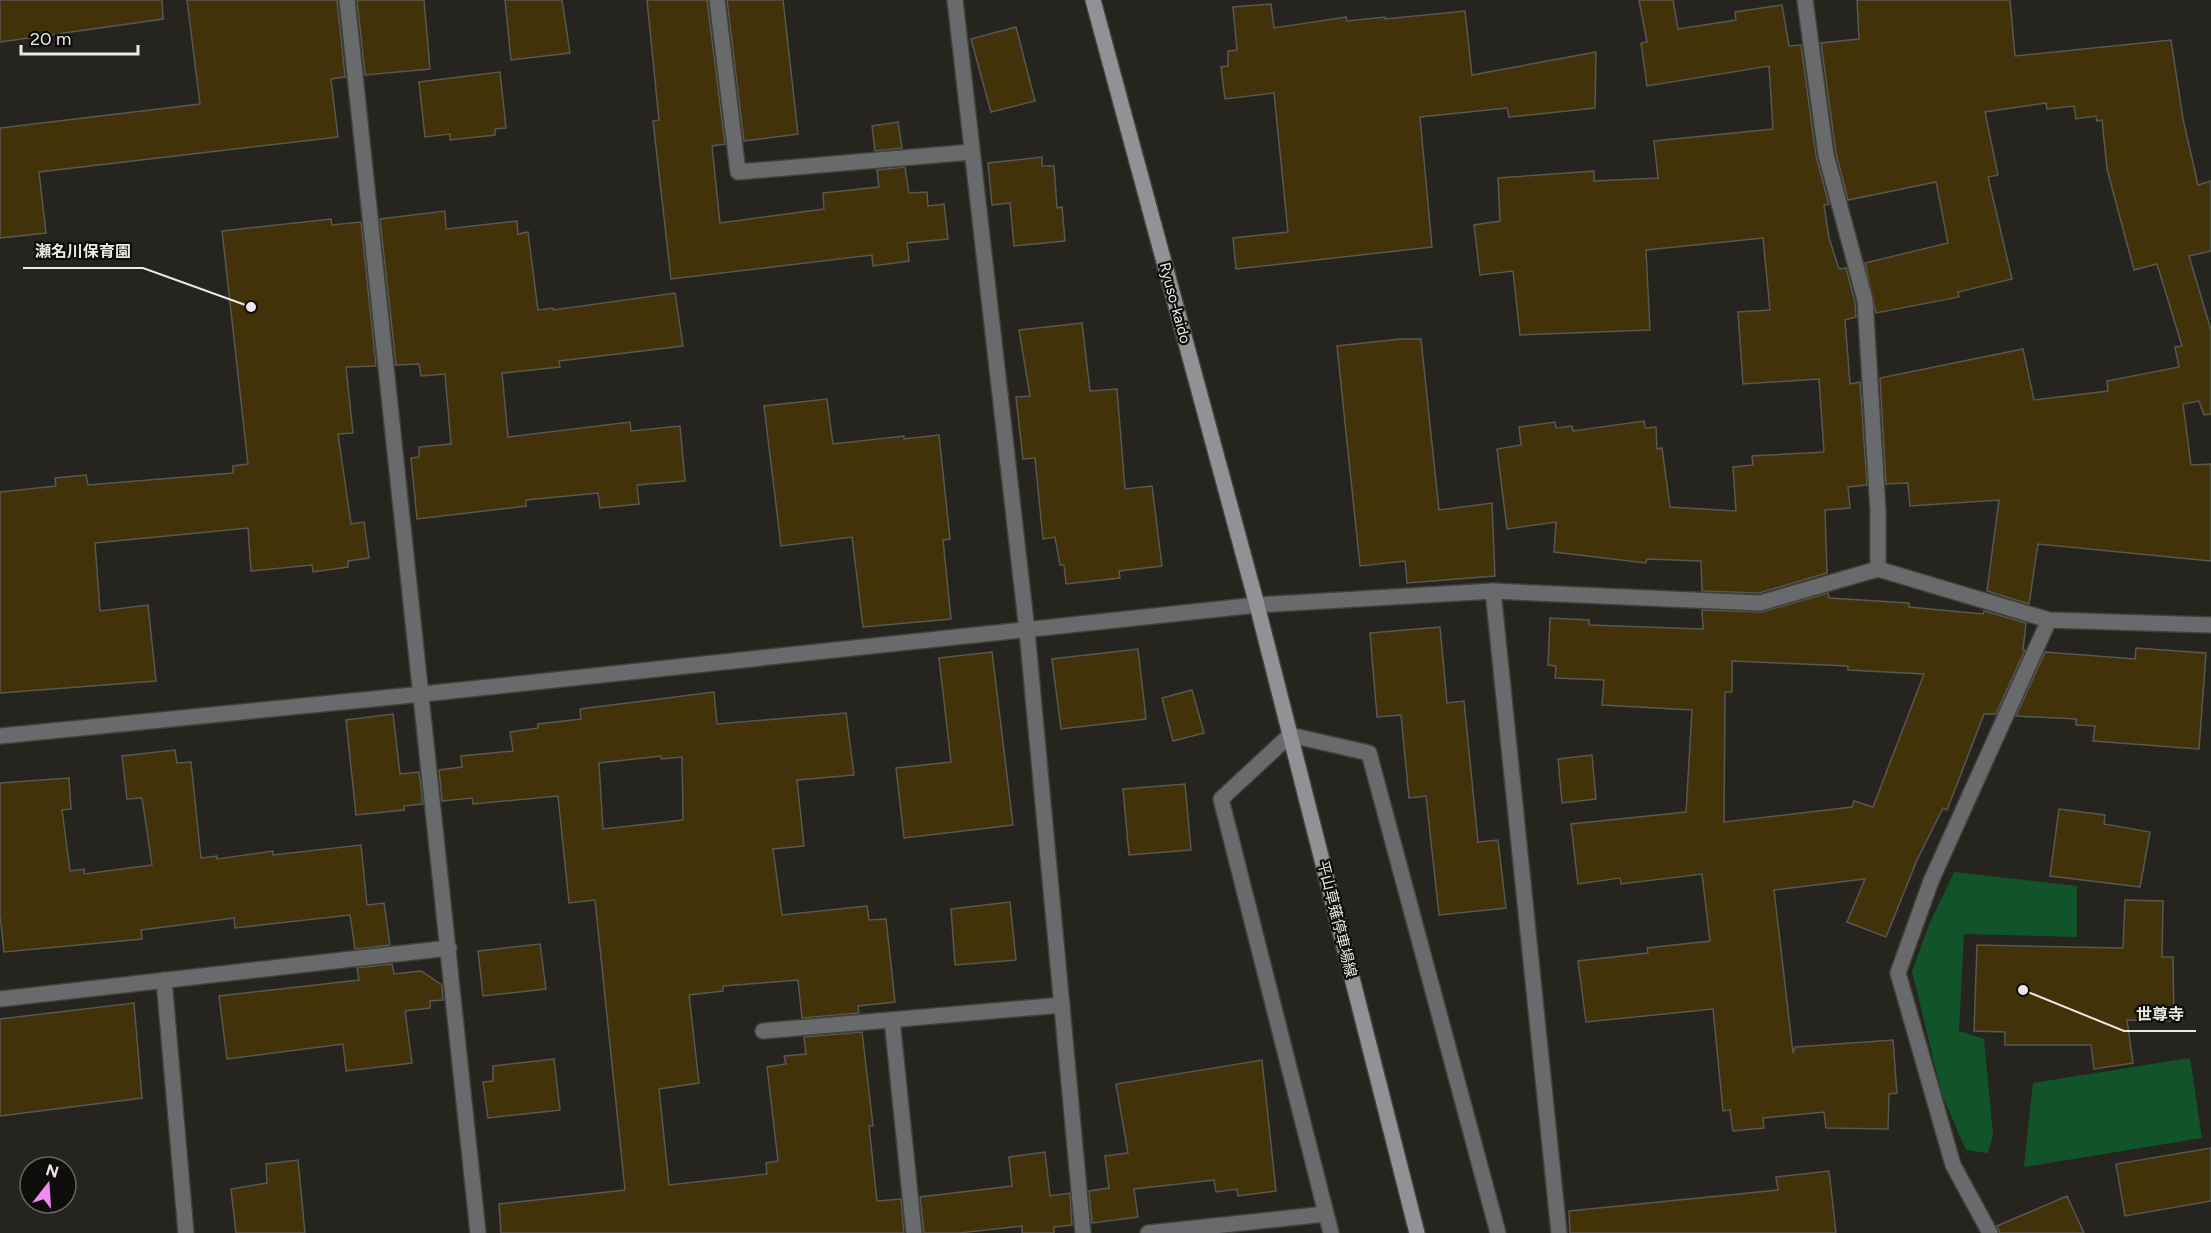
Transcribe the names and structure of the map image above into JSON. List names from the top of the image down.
{
  "streets": {
    "main road": ["Ryuso-kaido", "平山草薙停車場線"]
  },
  "crossings": [
    ["Ryuso-kaido", "平山草薙停車場線"]
  ],
  "places": ["瀬名川保育園", "世尊寺"],
  "scale_bar": "20 m",
  "north": "top"
}
